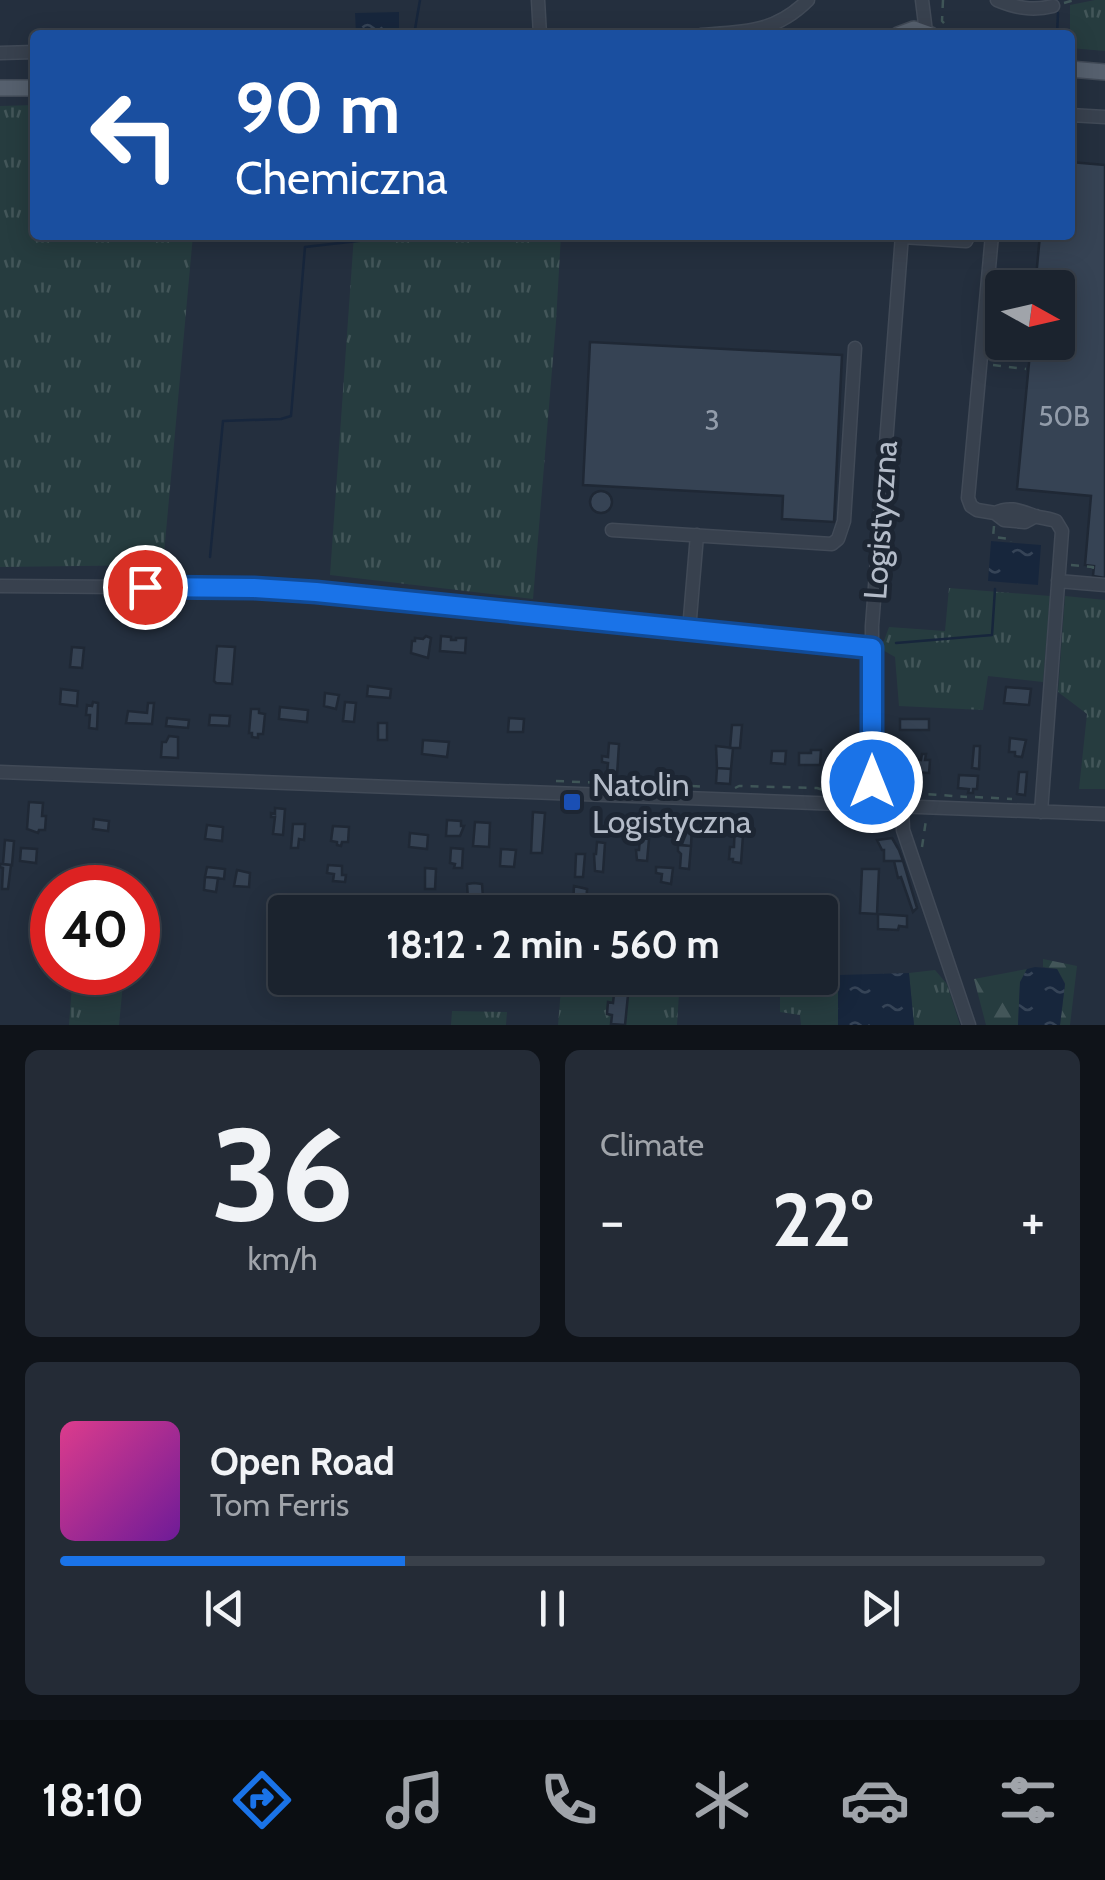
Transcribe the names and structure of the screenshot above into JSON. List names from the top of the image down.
{
  "streets": {
    "street": ["Logistyczna"]
  },
  "places": {
    "transit": ["Natolin Logistyczna"]
  },
  "house_numbers": ["50B", "3"],
  "north": "right",
  "page": {
    "turn": ["90 m", "Chemiczna"],
    "limit": "40",
    "trip": "18:12 · 2 min · 560 m",
    "tile": [
      ["36", "km/h"],
      "Climate"
    ],
    "heat": ["−", "22°", "+"],
    "song": ["Open Road", "Tom Ferris"],
    "tabs": "18:10"
  }
}
